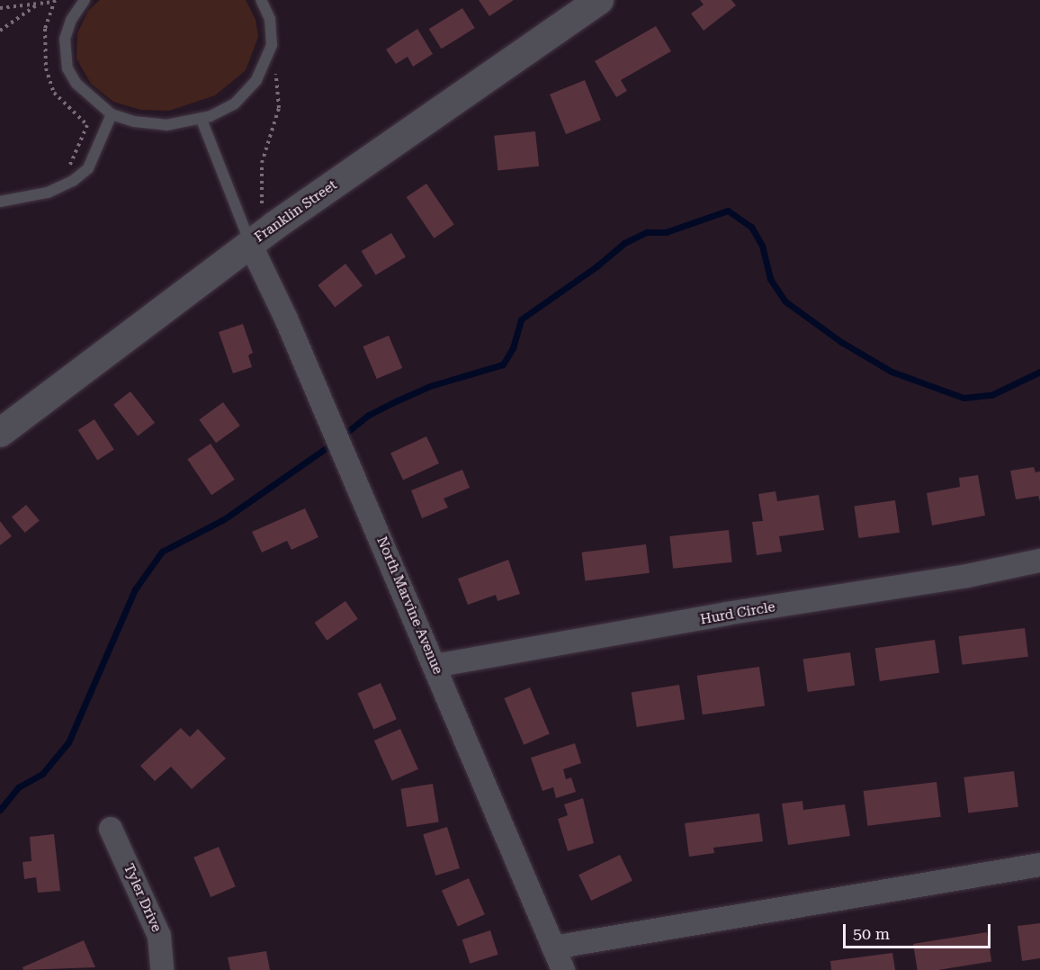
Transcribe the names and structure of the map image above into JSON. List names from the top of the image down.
{
  "streets": {
    "street": [
      "Franklin Street",
      "North Marvine Avenue",
      "Hurd Circle",
      "Tyler Drive"
    ]
  },
  "crossings": [
    ["Franklin Street", "North Marvine Avenue"],
    ["North Marvine Avenue", "Hurd Circle"]
  ],
  "scale_bar": "50 m"
}
